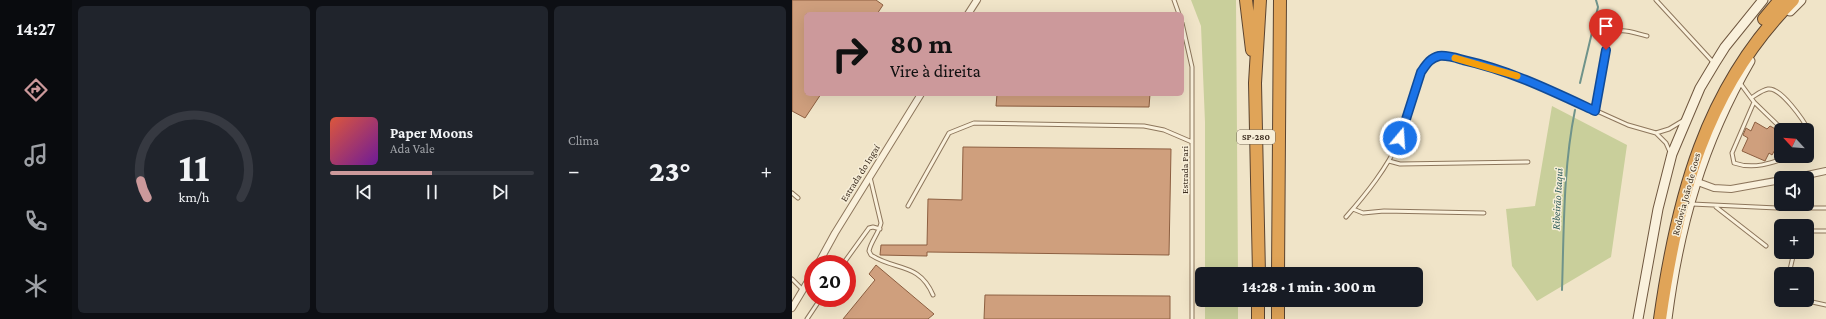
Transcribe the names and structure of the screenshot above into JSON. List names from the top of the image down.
{
  "streets": {
    "highway": ["SP-280", "Rodovia João de Goes"],
    "street": ["Estrada do Ingaí"],
    "lane": ["Estrada Pari"]
  },
  "water": ["Ribeirão Itaqui"],
  "north": "top left",
  "page": {
    "tabs": "14:27",
    "tile": "Clima",
    "turn": ["80 m", "Vire à direita"],
    "song": ["Paper Moons", "Ada Vale"],
    "map_buttons": ["+", "−"],
    "heat": ["−", "23°", "+"],
    "limit": "20",
    "trip": "14:28 · 1 min · 300 m",
    "gauge": ["11", "km/h"]
  }
}
